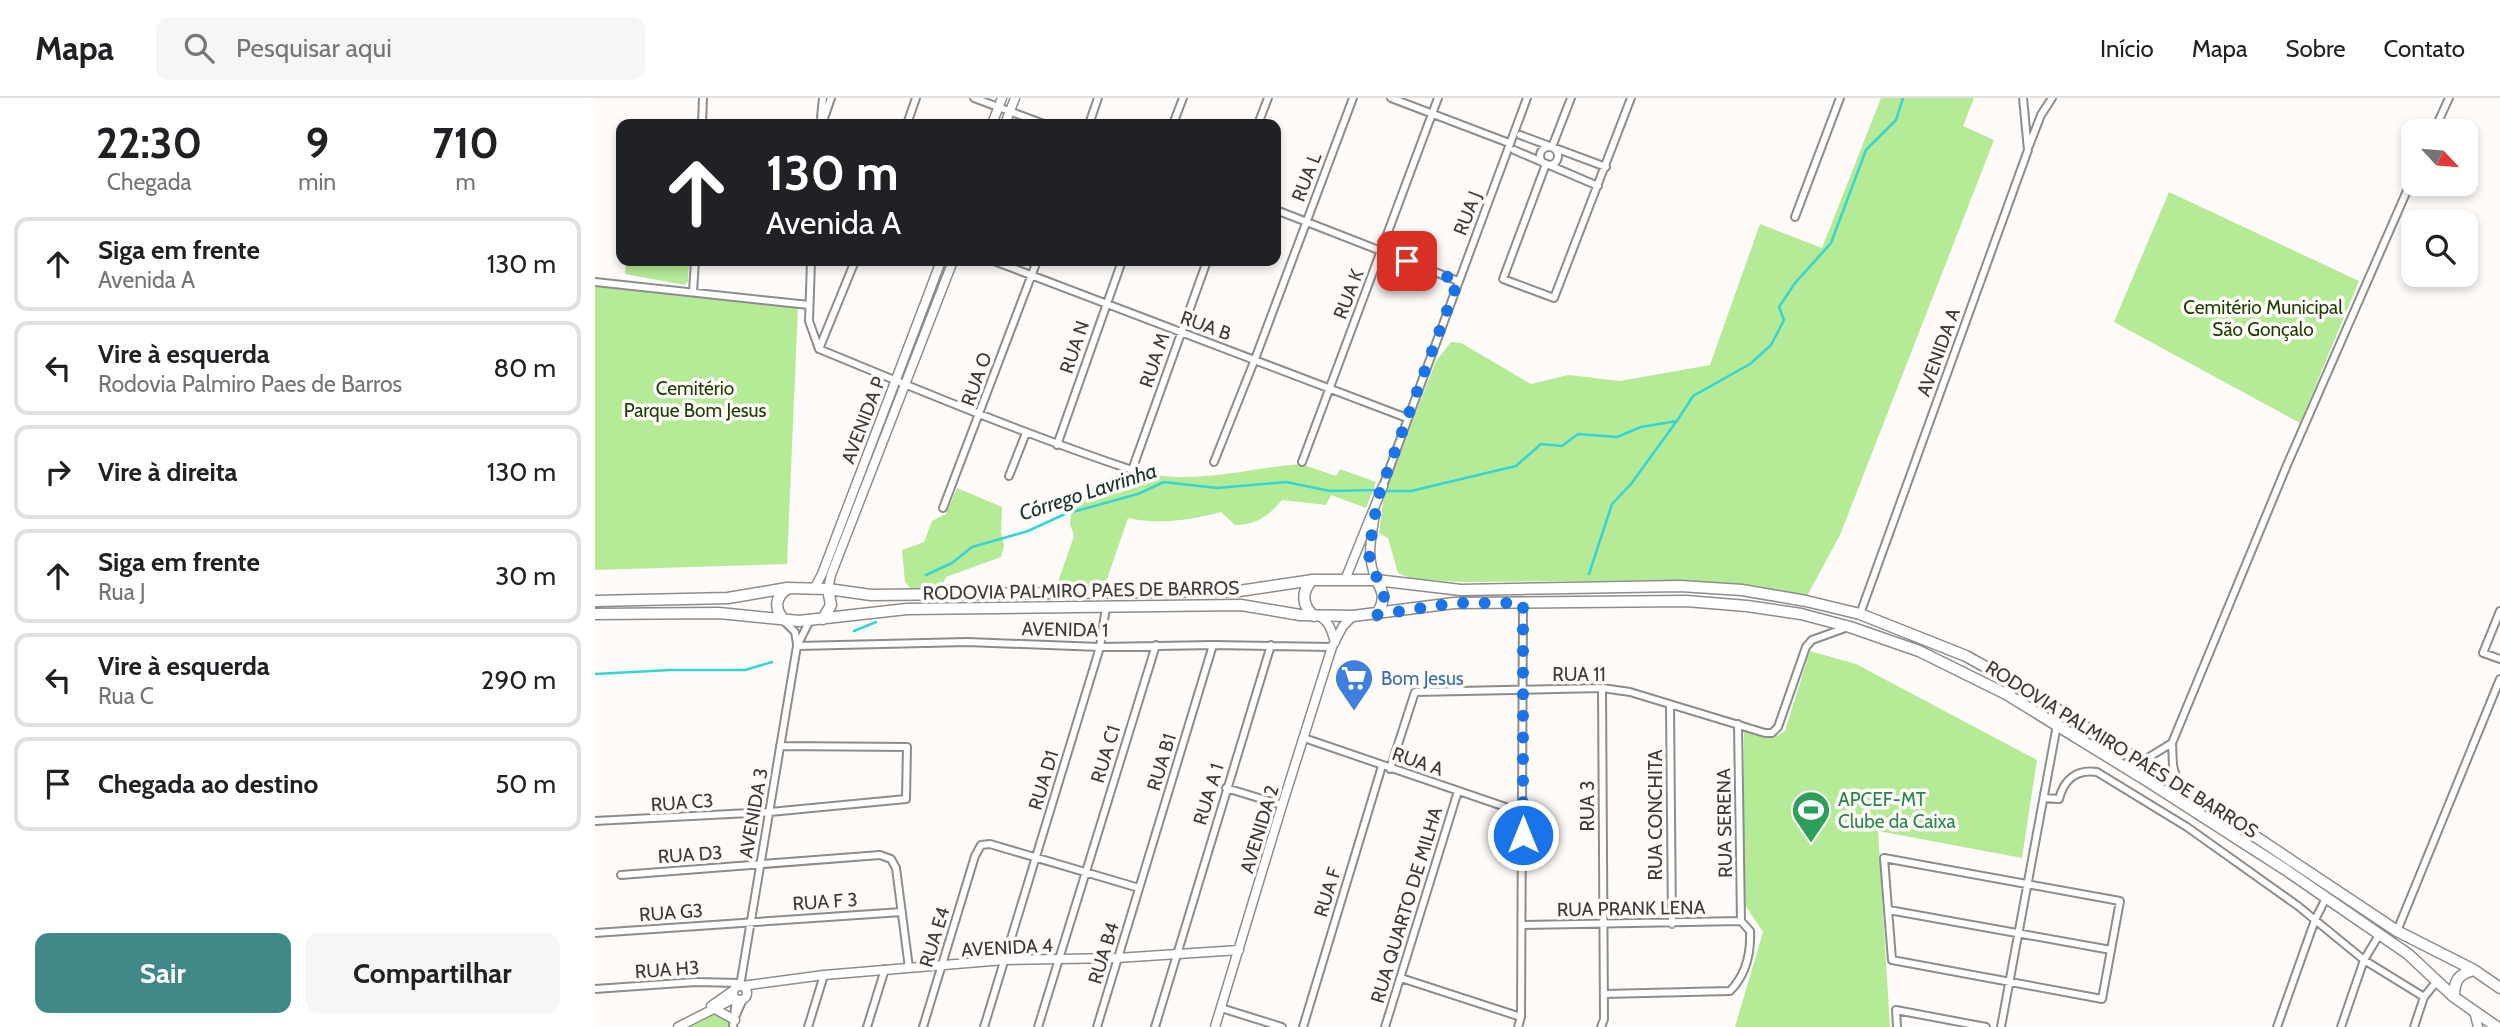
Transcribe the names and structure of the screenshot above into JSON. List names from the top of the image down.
{
  "streets": {
    "main road": ["RODOVIA PALMIRO PAES DE BARROS"],
    "street": [
      "RUA L",
      "RUA J",
      "RUA K",
      "RUA B",
      "RUA N",
      "AVENIDA A",
      "RUA M",
      "RUA O",
      "AVENIDA P",
      "AVENIDA 1",
      "RUA 11",
      "RUA C1",
      "RUA A",
      "RUA B1",
      "RUA D1",
      "RUA A 1",
      "RUA C3",
      "RUA 3",
      "AVENIDA 3",
      "RUA CONCHITA",
      "RUA SERENA",
      "AVENIDA 2",
      "RUA D3",
      "RUA F",
      "RUA F 3",
      "RUA QUARTO DE MILHA",
      "RUA PRANK LENA",
      "RUA G3",
      "RUA E4",
      "AVENIDA 4",
      "RUA B4",
      "RUA H3"
    ]
  },
  "crossings": [
    ["RUA L", "RUA B"],
    ["RUA J", "RUA B"],
    ["RUA J", "RODOVIA PALMIRO PAES DE BARROS"],
    ["RUA K", "RUA B"],
    ["RUA B", "RUA N"],
    ["RUA B", "RUA M"],
    ["RUA B", "RUA O"],
    ["RUA N", "RUA M"],
    ["AVENIDA A", "RODOVIA PALMIRO PAES DE BARROS"],
    ["AVENIDA P", "RODOVIA PALMIRO PAES DE BARROS"],
    ["RODOVIA PALMIRO PAES DE BARROS", "RUA 11"],
    ["RODOVIA PALMIRO PAES DE BARROS", "RUA D1"],
    ["RODOVIA PALMIRO PAES DE BARROS", "AVENIDA 3"],
    ["RODOVIA PALMIRO PAES DE BARROS", "AVENIDA 2"],
    ["AVENIDA 1", "RUA C1"],
    ["AVENIDA 1", "RUA B1"],
    ["AVENIDA 1", "RUA D1"],
    ["AVENIDA 1", "RUA A 1"],
    ["AVENIDA 1", "AVENIDA 3"],
    ["AVENIDA 1", "AVENIDA 2"],
    ["RUA 11", "RUA A"],
    ["RUA 11", "RUA 3"],
    ["RUA 11", "RUA CONCHITA"],
    ["RUA 11", "RUA SERENA"],
    ["RUA C1", "AVENIDA 4"],
    ["RUA A", "AVENIDA 2"],
    ["RUA A", "RUA F"],
    ["RUA A", "RUA QUARTO DE MILHA"],
    ["RUA B1", "RUA B4"],
    ["RUA D1", "RUA E4"],
    ["RUA D1", "AVENIDA 4"],
    ["RUA A 1", "AVENIDA 4"],
    ["RUA C3", "AVENIDA 3"],
    ["RUA 3", "RUA SERENA"],
    ["RUA 3", "RUA PRANK LENA"],
    ["AVENIDA 3", "RUA D3"],
    ["AVENIDA 3", "RUA F 3"],
    ["AVENIDA 3", "RUA G3"],
    ["AVENIDA 3", "AVENIDA 4"],
    ["AVENIDA 3", "RUA H3"],
    ["RUA CONCHITA", "RUA PRANK LENA"],
    ["RUA SERENA", "RUA PRANK LENA"],
    ["AVENIDA 2", "AVENIDA 4"],
    ["RUA D3", "RUA F 3"],
    ["RUA F 3", "RUA G3"],
    ["RUA E4", "AVENIDA 4"],
    ["AVENIDA 4", "RUA B4"],
    ["AVENIDA 4", "RUA H3"]
  ],
  "water": ["Córrego Lavrinha"],
  "parks": ["Cemitério Municipal São Gonçalo", "Cemitério Parque Bom Jesus"],
  "places": {
    "supermarket": ["Bom Jesus"],
    "sports": ["APCEF-MT Clube da Caixa"]
  },
  "north": "bottom right",
  "page": {
    "header": "Mapa",
    "search": "Pesquisar aqui",
    "nav": [
      "Início",
      "Mapa",
      "Sobre",
      "Contato"
    ],
    "eta": [
      "22:30",
      "Chegada",
      "9",
      "min",
      "710",
      "m"
    ],
    "turn": ["130 m", "Avenida A"],
    "list": [
      {
        "name": "Siga em frente",
        "note": "Avenida A",
        "value": "130 m"
      },
      {
        "name": "Vire à esquerda",
        "note": "Rodovia Palmiro Paes de Barros",
        "value": "80 m"
      },
      {
        "name": "Vire à direita",
        "value": "130 m"
      },
      {
        "name": "Siga em frente",
        "note": "Rua J",
        "value": "30 m"
      },
      {
        "name": "Vire à esquerda",
        "note": "Rua C",
        "value": "290 m"
      },
      {
        "name": "Chegada ao destino",
        "value": "50 m"
      }
    ],
    "buttons": ["Sair", "Compartilhar"]
  }
}
